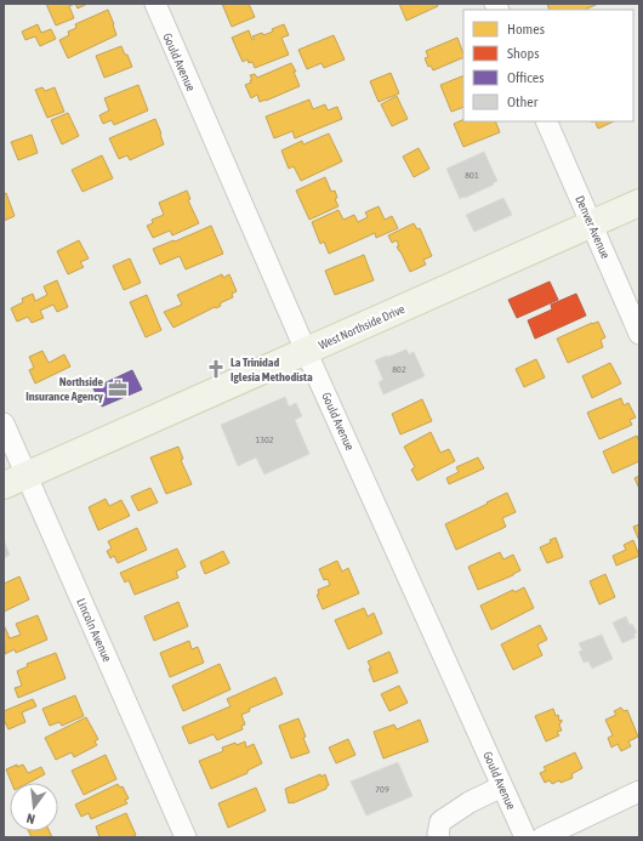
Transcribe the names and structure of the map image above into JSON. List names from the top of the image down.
{
  "streets": {
    "main road": ["West Northside Drive"],
    "street": ["Gould Avenue", "Denver Avenue", "Lincoln Avenue"]
  },
  "crossings": [
    ["Gould Avenue", "West Northside Drive"],
    ["Denver Avenue", "West Northside Drive"],
    ["West Northside Drive", "Lincoln Avenue"]
  ],
  "places": {
    "church": ["La Trinidad Iglesia Methodista"],
    "office": ["Northside Insurance Agency"]
  },
  "house_numbers": [
    "801",
    "802",
    "1302",
    "709"
  ],
  "legend": [
    "Homes",
    "Shops",
    "Offices",
    "Other"
  ],
  "north": "bottom"
}
